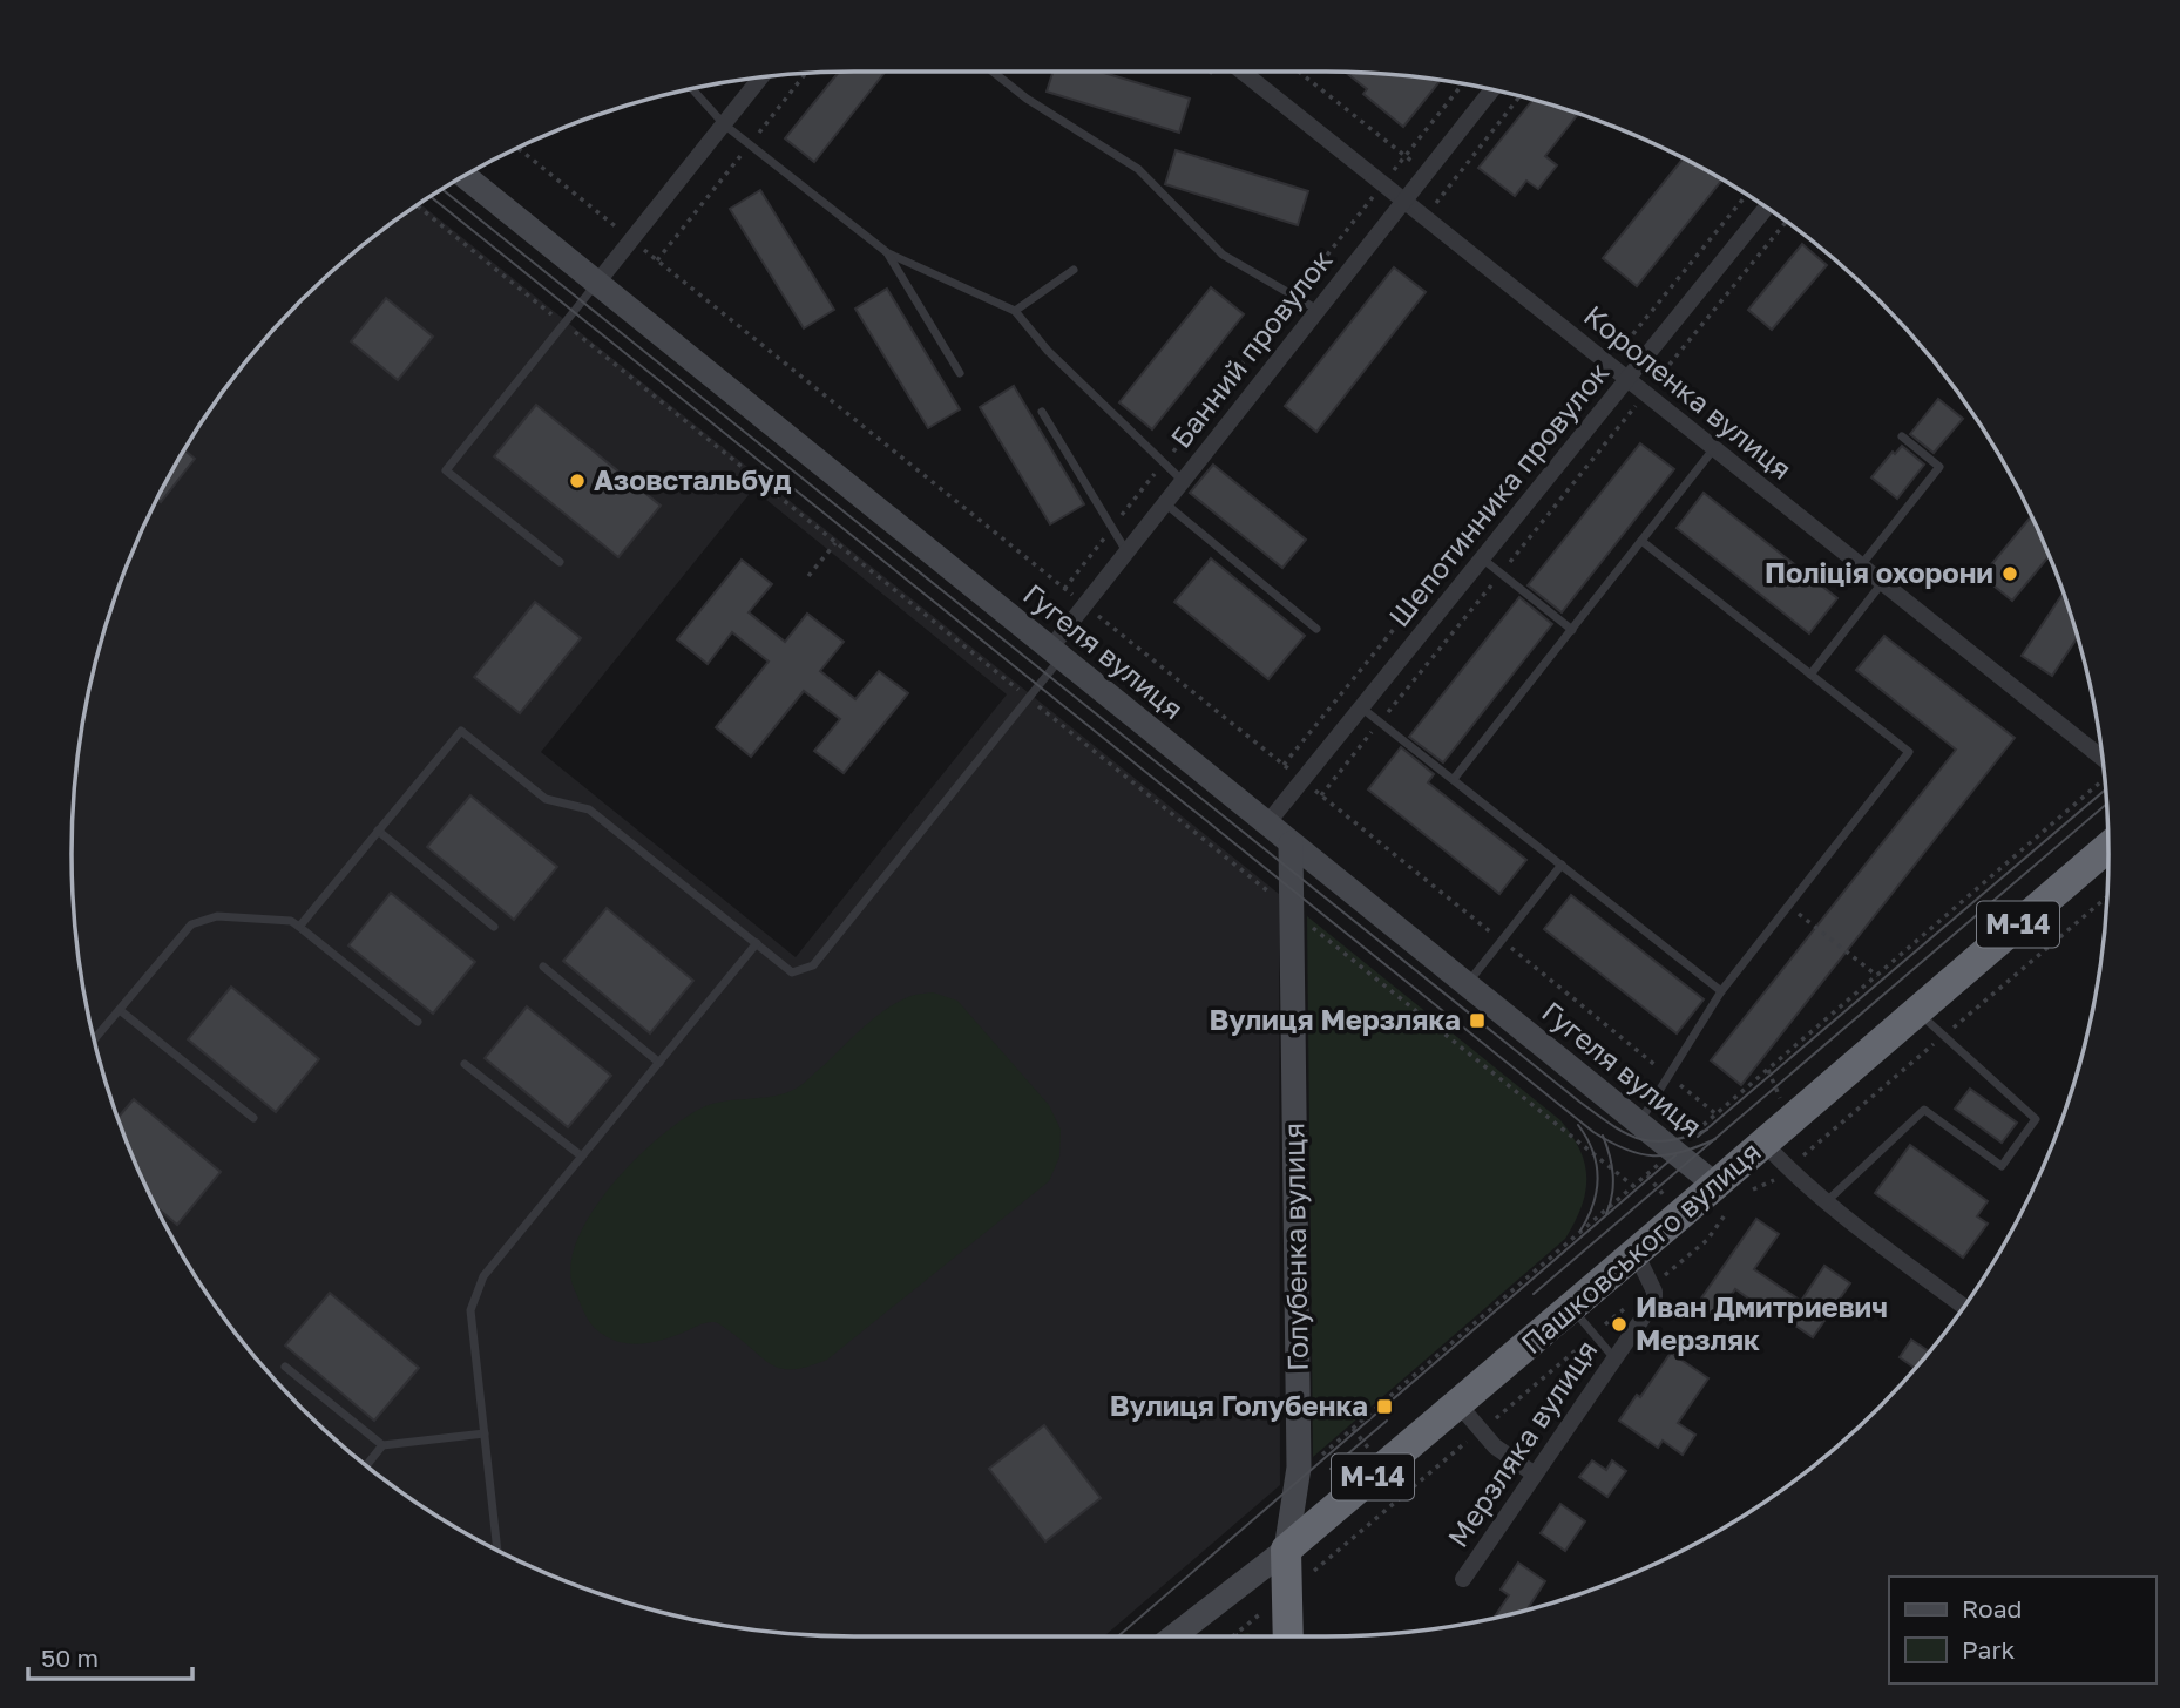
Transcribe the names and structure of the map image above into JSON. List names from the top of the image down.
{
  "streets": {
    "highway": ["М-14", "Голубенка вулиця", "Пашковського вулиця"],
    "street": [
      "Банний провулок",
      "Короленка вулиця",
      "Шепотинника провулок",
      "Гугеля вулиця",
      "Мерзляка вулиця"
    ]
  },
  "crossings": [
    ["Банний провулок", "Короленка вулиця"],
    ["Банний провулок", "Гугеля вулиця"],
    ["Короленка вулиця", "Шепотинника провулок"],
    ["Шепотинника провулок", "Гугеля вулиця"],
    ["Гугеля вулиця", "Голубенка вулиця"],
    ["Гугеля вулиця", "Пашковського вулиця"],
    ["Голубенка вулиця", "Пашковського вулиця"]
  ],
  "places": {
    "other": ["Азовстальбуд", "Поліція охорони", "Иван Дмитриевич Мерзляк"],
    "transit": ["Вулиця Мерзляка", "Вулиця Голубенка"]
  },
  "legend": ["Road", "Park"],
  "scale_bar": "50 m"
}
